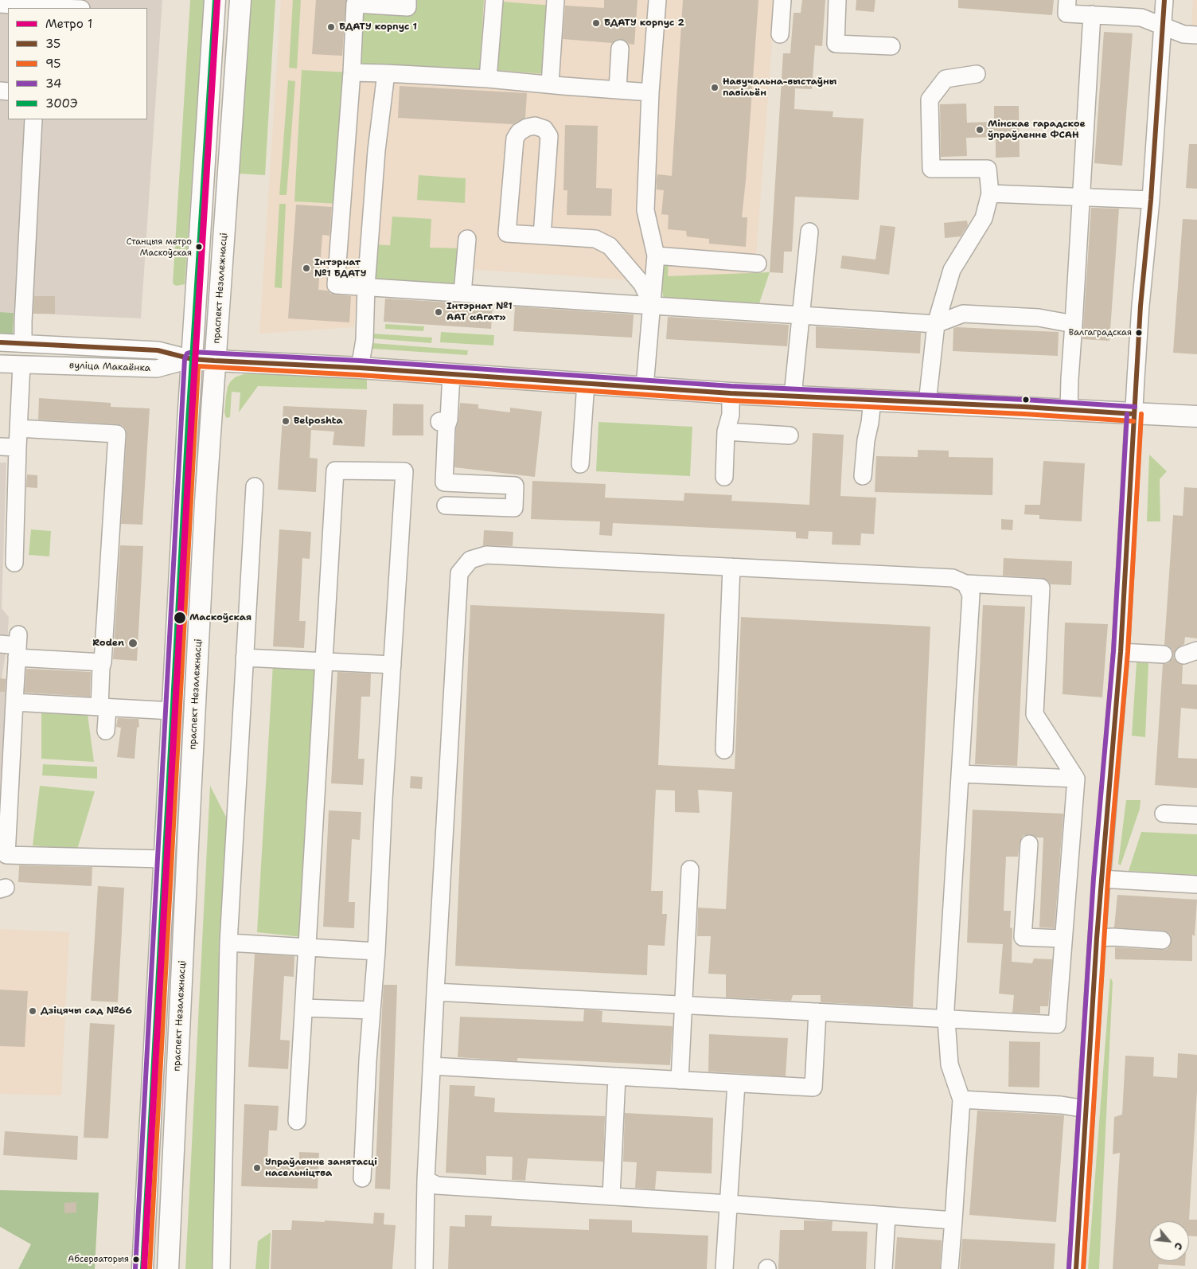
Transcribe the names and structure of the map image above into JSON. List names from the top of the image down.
{
  "streets": {
    "main road": ["праспект Незалежнасці"],
    "street": ["вуліца Макаёнка"]
  },
  "places": [
    "БДАТУ корпус 2",
    "БДАТУ корпус 1",
    "Навучальна-выстаўны павільён",
    "Мінскае гарадское ўпраўленне ФСАН",
    "Станцыя метро Маскоўская",
    "Інтэрнат №1 БДАТУ",
    "Інтэрнат №1 ААТ «Агат»",
    "Валгаградская",
    "Belposhta",
    "Маскоўская",
    "Roden",
    "Дзіцячы сад №66",
    "Упраўленне занятасці насельніцтва",
    "Абсерваторыя"
  ],
  "lines": [
    "metro line 1",
    "transit line 35",
    "transit line 300Э",
    "transit line 34",
    "transit line 95"
  ],
  "legend": [
    "Метро 1",
    "35",
    "95",
    "34",
    "300Э"
  ],
  "north": "bottom right"
}
